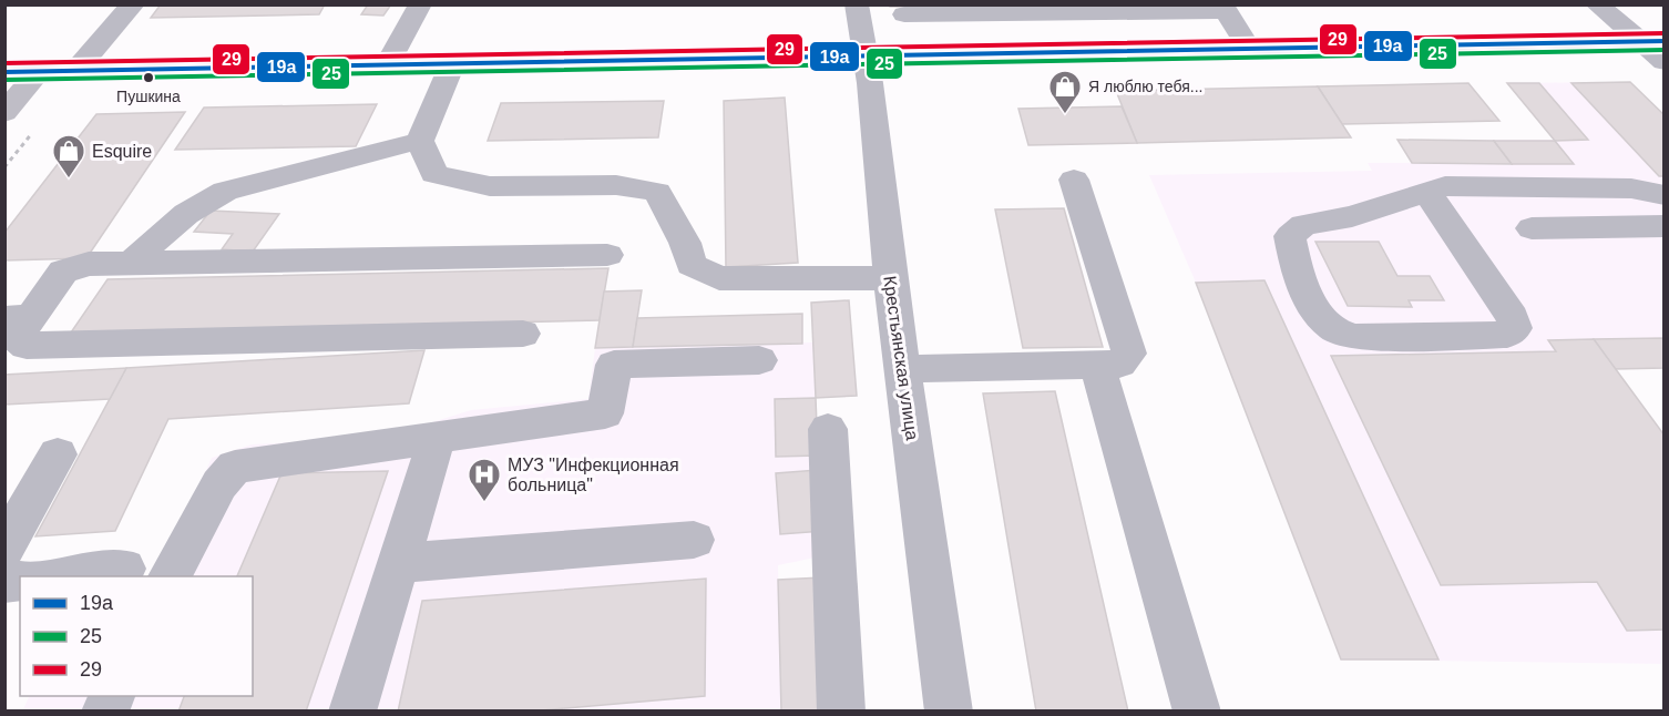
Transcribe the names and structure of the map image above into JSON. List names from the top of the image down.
{
  "streets": {
    "street": ["Крестьянская улица"]
  },
  "places": {
    "other": ["Пушкина"],
    "shop": ["Я люблю тебя...", "Esquire"],
    "hospital": ["МУЗ \"Инфекционная больница\""]
  },
  "lines": ["transit line 29", "transit line 19а", "transit line 25"],
  "legend": ["19а", "25", "29"]
}
